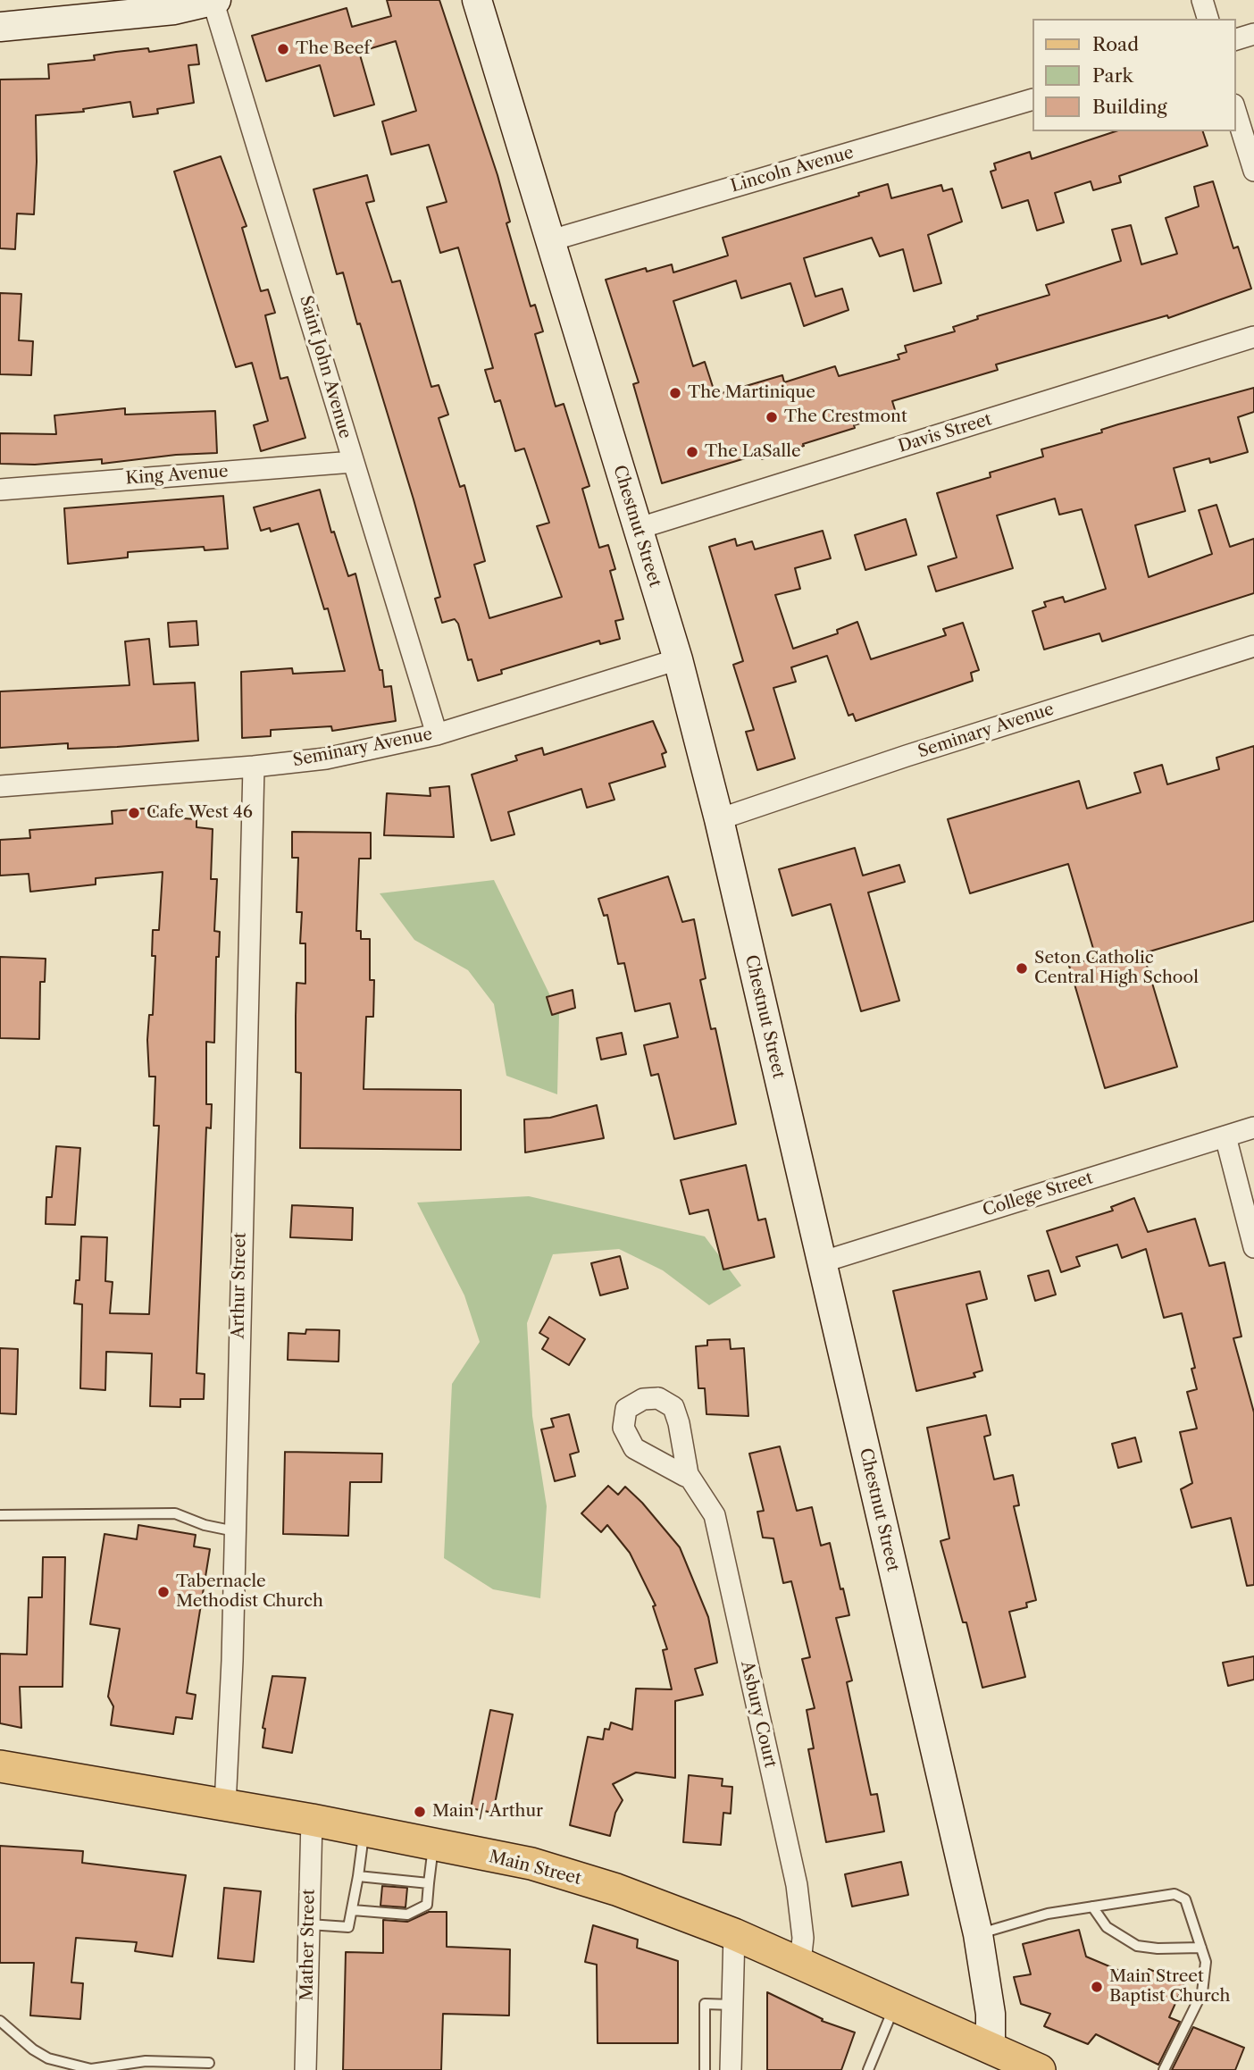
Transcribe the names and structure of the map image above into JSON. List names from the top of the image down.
{
  "streets": {
    "main road": ["Main Street"],
    "street": [
      "Lincoln Avenue",
      "Saint John Avenue",
      "Davis Street",
      "King Avenue",
      "Chestnut Street",
      "Seminary Avenue",
      "College Street",
      "Arthur Street",
      "Asbury Court",
      "Mather Street"
    ]
  },
  "crossings": [
    ["Lincoln Avenue", "Chestnut Street"],
    ["Saint John Avenue", "King Avenue"],
    ["Saint John Avenue", "Seminary Avenue"],
    ["Davis Street", "Chestnut Street"],
    ["Chestnut Street", "Seminary Avenue"],
    ["Chestnut Street", "College Street"],
    ["Chestnut Street", "Main Street"],
    ["Seminary Avenue", "Arthur Street"],
    ["Arthur Street", "Main Street"],
    ["Asbury Court", "Main Street"],
    ["Main Street", "Mather Street"]
  ],
  "places": [
    "The Beef",
    "The Martinique",
    "The Crestmont",
    "The LaSalle",
    "Cafe West 46",
    "Seton Catholic Central High School",
    "Tabernacle Methodist Church",
    "Main / Arthur",
    "Main Street Baptist Church"
  ],
  "legend": ["Road", "Park", "Building"]
}
